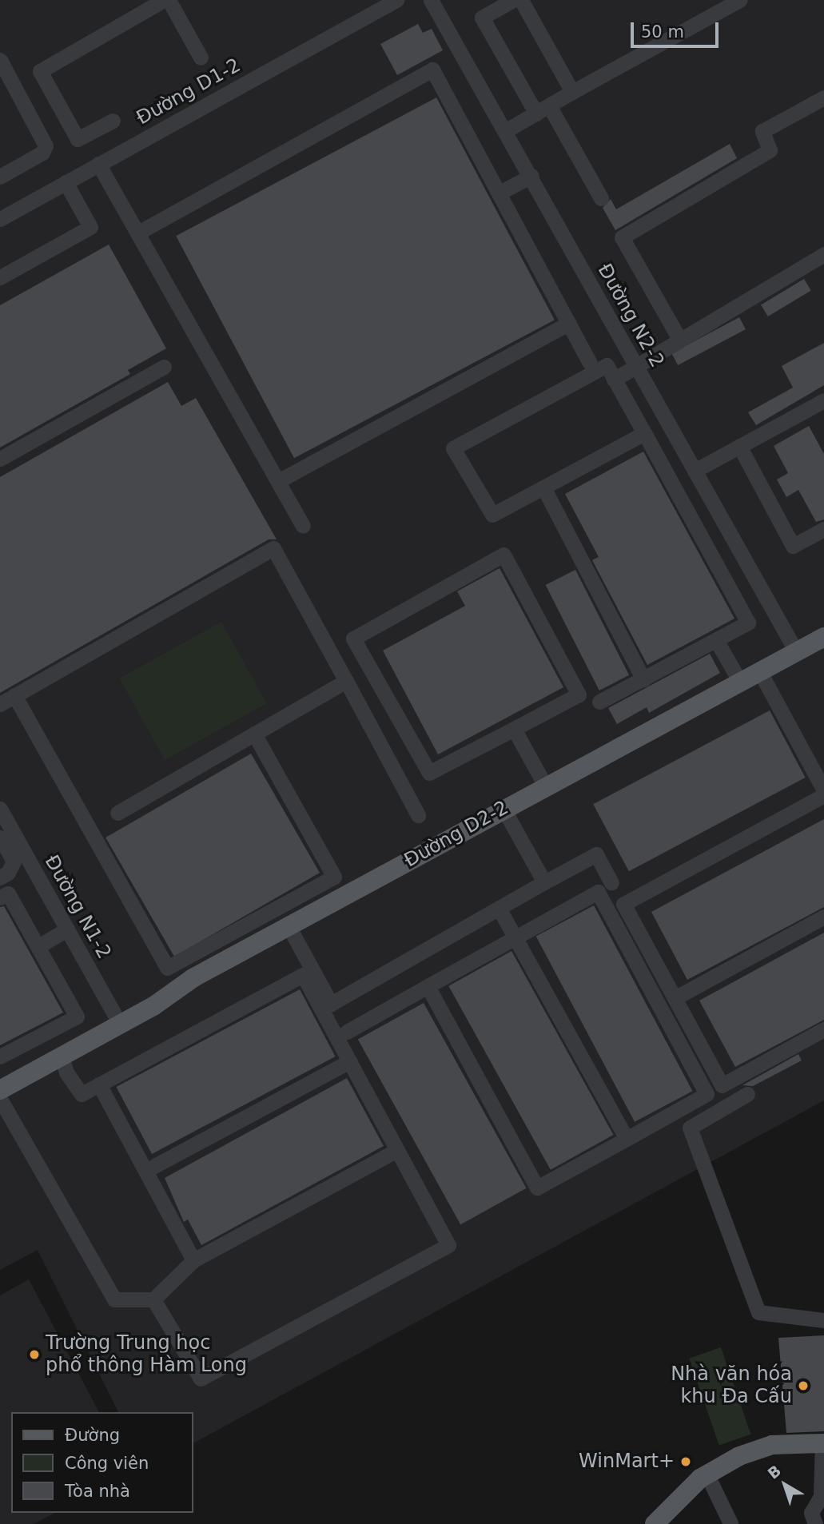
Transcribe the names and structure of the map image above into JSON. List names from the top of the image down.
{
  "streets": {
    "main road": ["Đường D2-2"],
    "street": ["Đường D1-2", "Đường N2-2", "Đường N1-2"]
  },
  "crossings": [
    ["Đường N2-2", "Đường D2-2"],
    ["Đường D2-2", "Đường N1-2"]
  ],
  "places": ["Trường Trung học phổ thông Hàm Long", "Nhà văn hóa khu Đa Cấu", "WinMart+"],
  "legend": ["Đường", "Công viên", "Tòa nhà"],
  "scale_bar": "50 m",
  "north": "top left"
}
